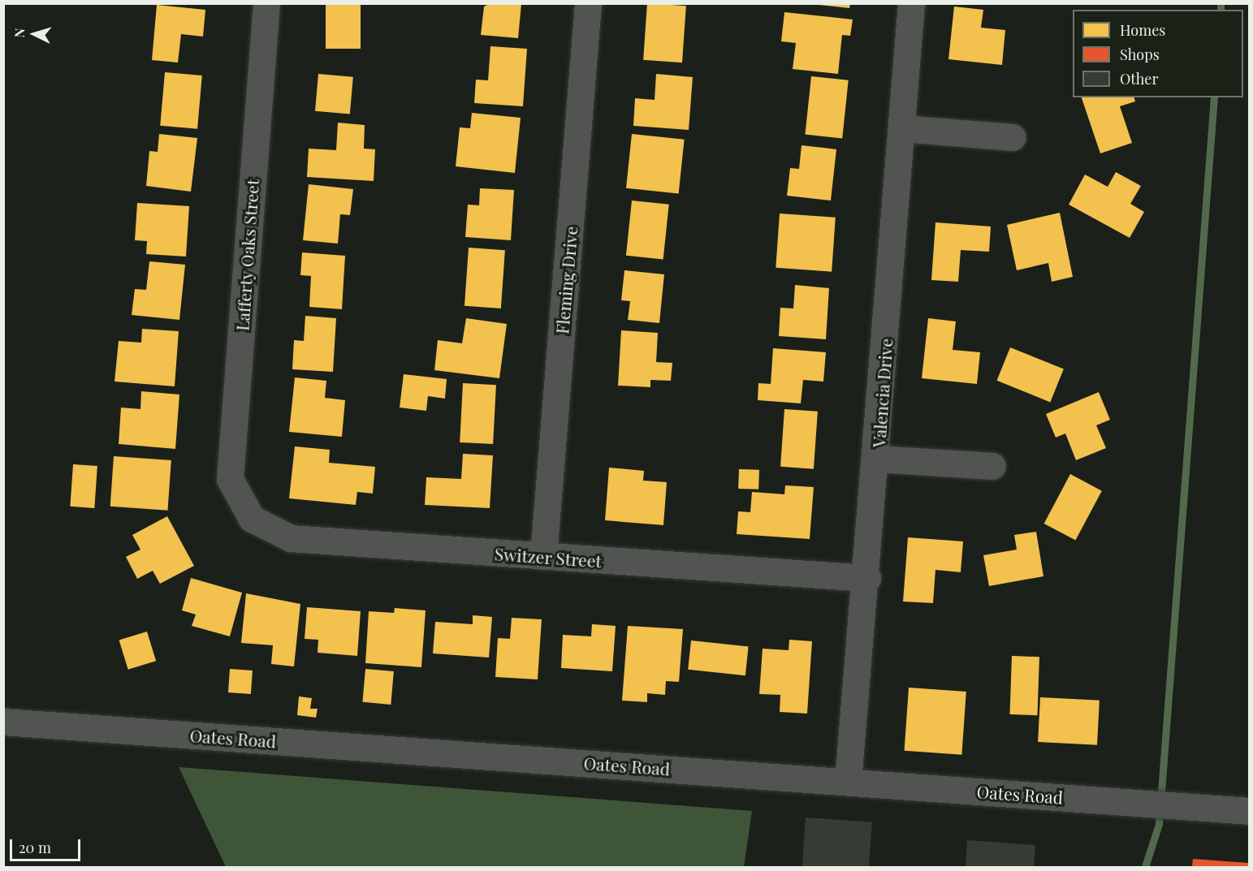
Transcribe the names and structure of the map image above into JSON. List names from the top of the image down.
{
  "streets": {
    "street": [
      "Lafferty Oaks Street",
      "Fleming Drive",
      "Valencia Drive",
      "Switzer Street",
      "Oates Road"
    ]
  },
  "crossings": [
    ["Lafferty Oaks Street", "Switzer Street"],
    ["Fleming Drive", "Switzer Street"],
    ["Valencia Drive", "Switzer Street"],
    ["Valencia Drive", "Oates Road"]
  ],
  "legend": ["Homes", "Shops", "Other"],
  "scale_bar": "20 m",
  "north": "left"
}
